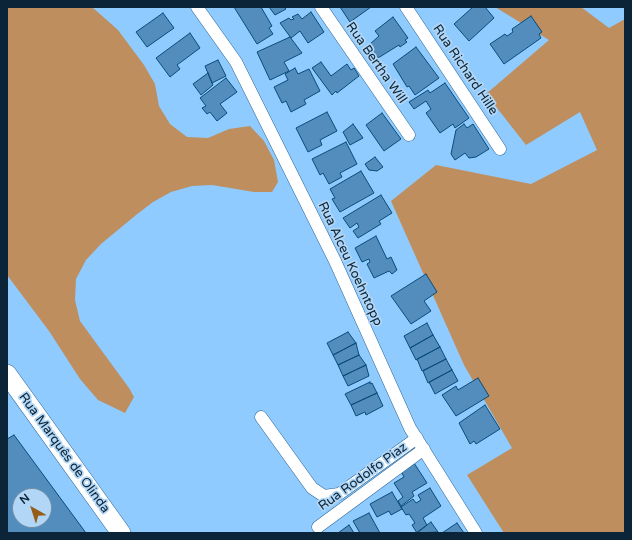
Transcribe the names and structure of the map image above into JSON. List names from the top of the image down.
{
  "streets": {
    "main road": ["Rua Marquês de Olinda"],
    "street": [
      "Rua Bertha Will",
      "Rua Richard Hille",
      "Rua Alceu Koehntopp",
      "Rua Rodolfo Piaz"
    ]
  },
  "crossings": [
    ["Rua Alceu Koehntopp", "Rua Rodolfo Piaz"]
  ],
  "north": "top left"
}
